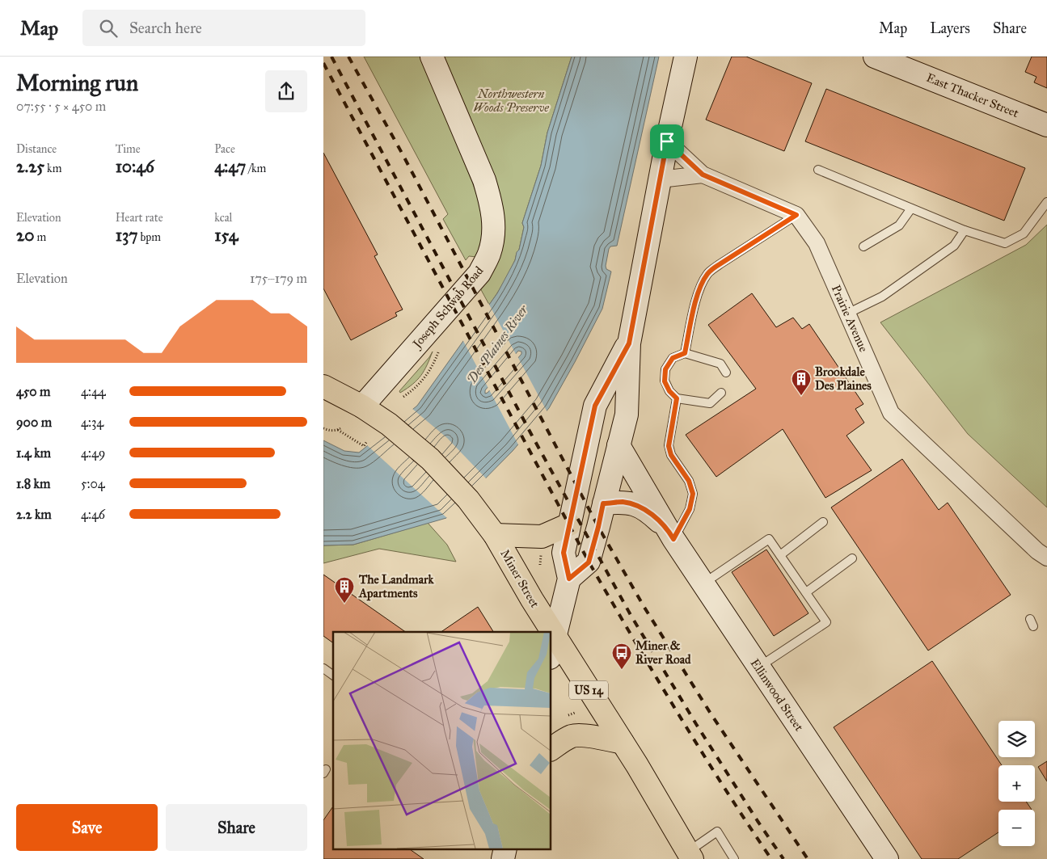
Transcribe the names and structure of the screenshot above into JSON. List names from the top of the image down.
{
  "streets": {
    "main road": ["Miner Street", "US 14"],
    "street": [
      "East Thacker Street",
      "Joseph Schwab Road",
      "Prairie Avenue",
      "Ellinwood Street"
    ]
  },
  "crossings": [
    ["Joseph Schwab Road", "Miner Street"]
  ],
  "water": ["Des Plaines River"],
  "parks": ["Northwestern Woods Preserve"],
  "places": {
    "building": ["Brookdale Des Plaines", "The Landmark Apartments"],
    "bus stop": ["Miner & River Road"]
  },
  "page": {
    "header": "Map",
    "search": "Search here",
    "nav": ["Map", "Layers", "Share"],
    "heading": ["Morning run", "07:55 · 5 × 450 m"],
    "stats": [
      ["Distance", "2.25 km"],
      ["Time", "10:46"],
      ["Pace", "4:47 /km"],
      ["Elevation", "20 m"],
      ["Heart rate", "137 bpm"],
      ["kcal", "154"]
    ],
    "chart": ["Elevation", "175–179 m"],
    "list": [
      {
        "name": "450 m",
        "note": "4:44"
      },
      {
        "name": "900 m",
        "note": "4:34"
      },
      {
        "name": "1.4 km",
        "note": "4:49"
      },
      {
        "name": "1.8 km",
        "note": "5:04"
      },
      {
        "name": "2.2 km",
        "note": "4:46"
      }
    ],
    "map_buttons": ["+", "−"],
    "buttons": ["Save", "Share"]
  }
}
